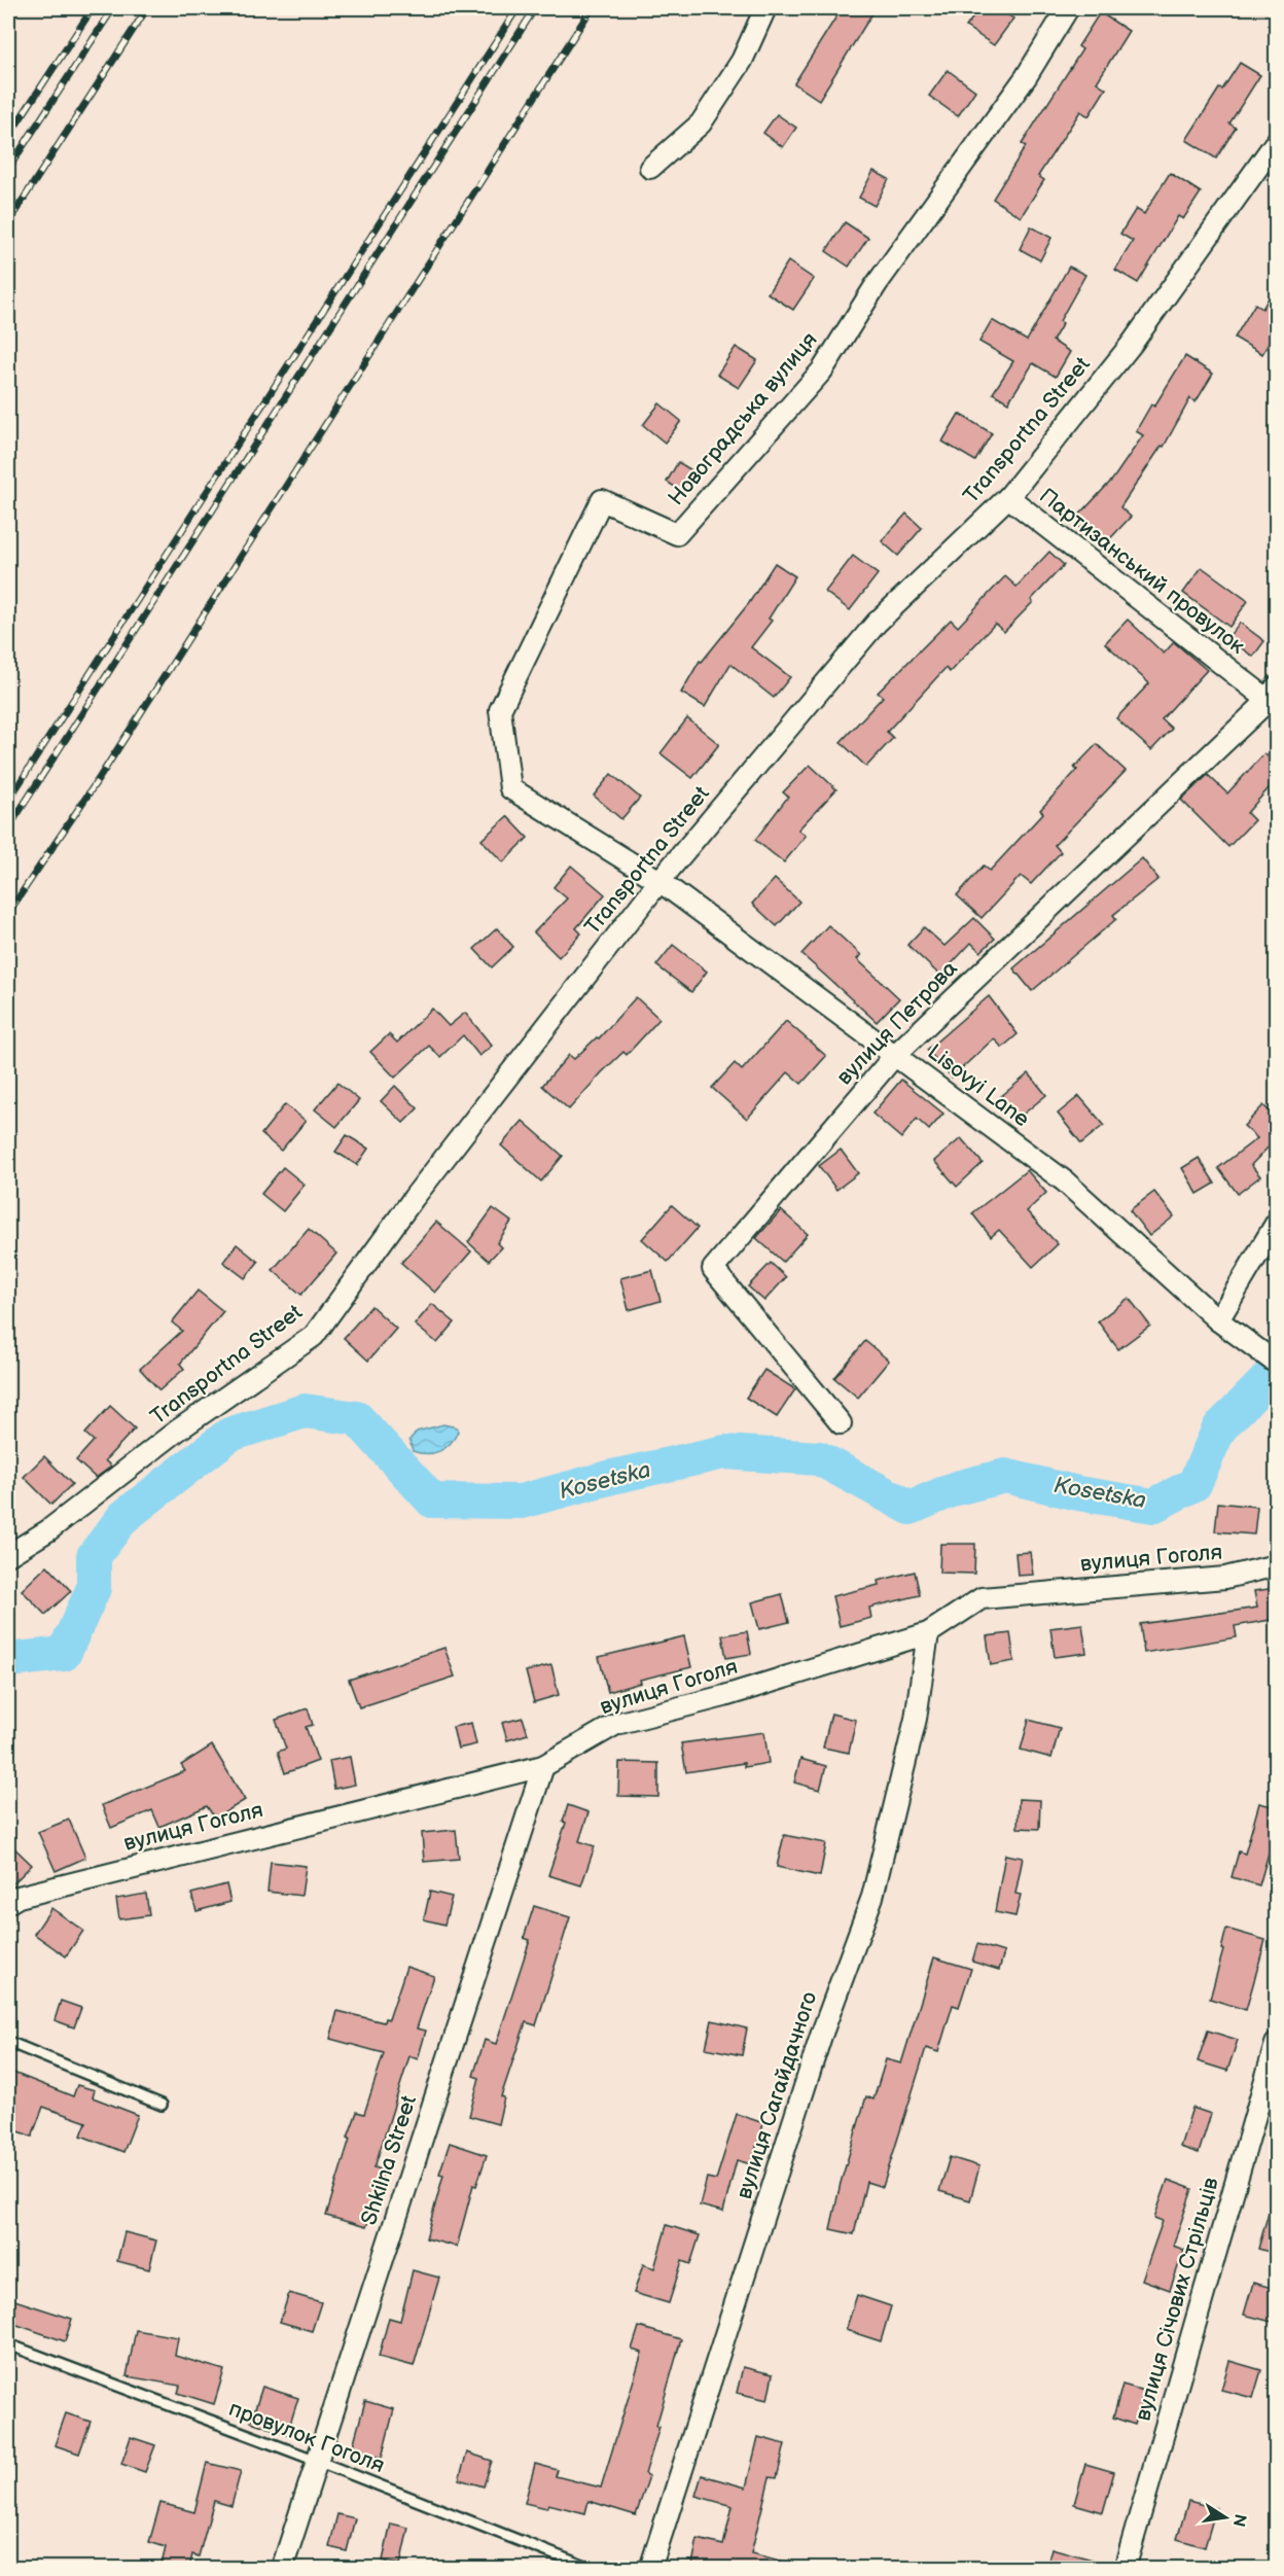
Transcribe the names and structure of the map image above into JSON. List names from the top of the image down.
{
  "streets": {
    "street": [
      "Новоградська вулиця",
      "Transportna Street",
      "Партизанський провулок",
      "вулиця Петрова",
      "Lisovyi Lane",
      "вулиця Гоголя",
      "вулиця Сагайдачного",
      "Shkilna Street",
      "вулиця Січових Стрільців"
    ],
    "lane": ["провулок Гоголя"]
  },
  "crossings": [
    ["Новоградська вулиця", "Lisovyi Lane"],
    ["Transportna Street", "Партизанський провулок"],
    ["Transportna Street", "Lisovyi Lane"],
    ["Партизанський провулок", "вулиця Петрова"],
    ["вулиця Петрова", "Lisovyi Lane"],
    ["вулиця Гоголя", "вулиця Сагайдачного"],
    ["вулиця Гоголя", "Shkilna Street"],
    ["Shkilna Street", "провулок Гоголя"]
  ],
  "water": ["Kosetska"],
  "north": "right"
}
